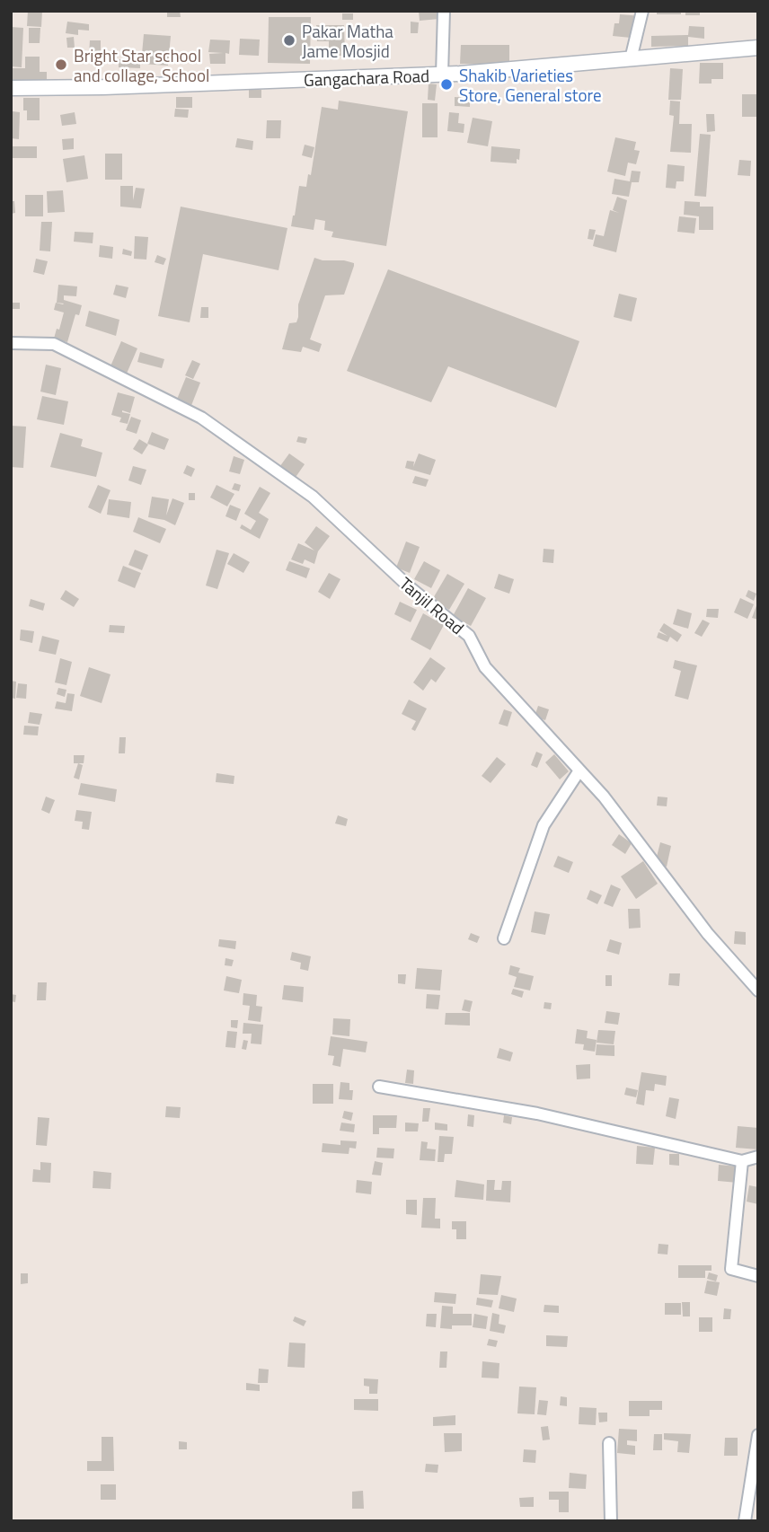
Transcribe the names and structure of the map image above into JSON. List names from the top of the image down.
{
  "streets": {
    "main road": ["Gangachara Road"],
    "street": ["Tanjil Road"]
  },
  "places": ["Pakar Matha Jame Mosjid", "Bright Star school and collage, School", "Shakib Varieties Store, General store"]
}
